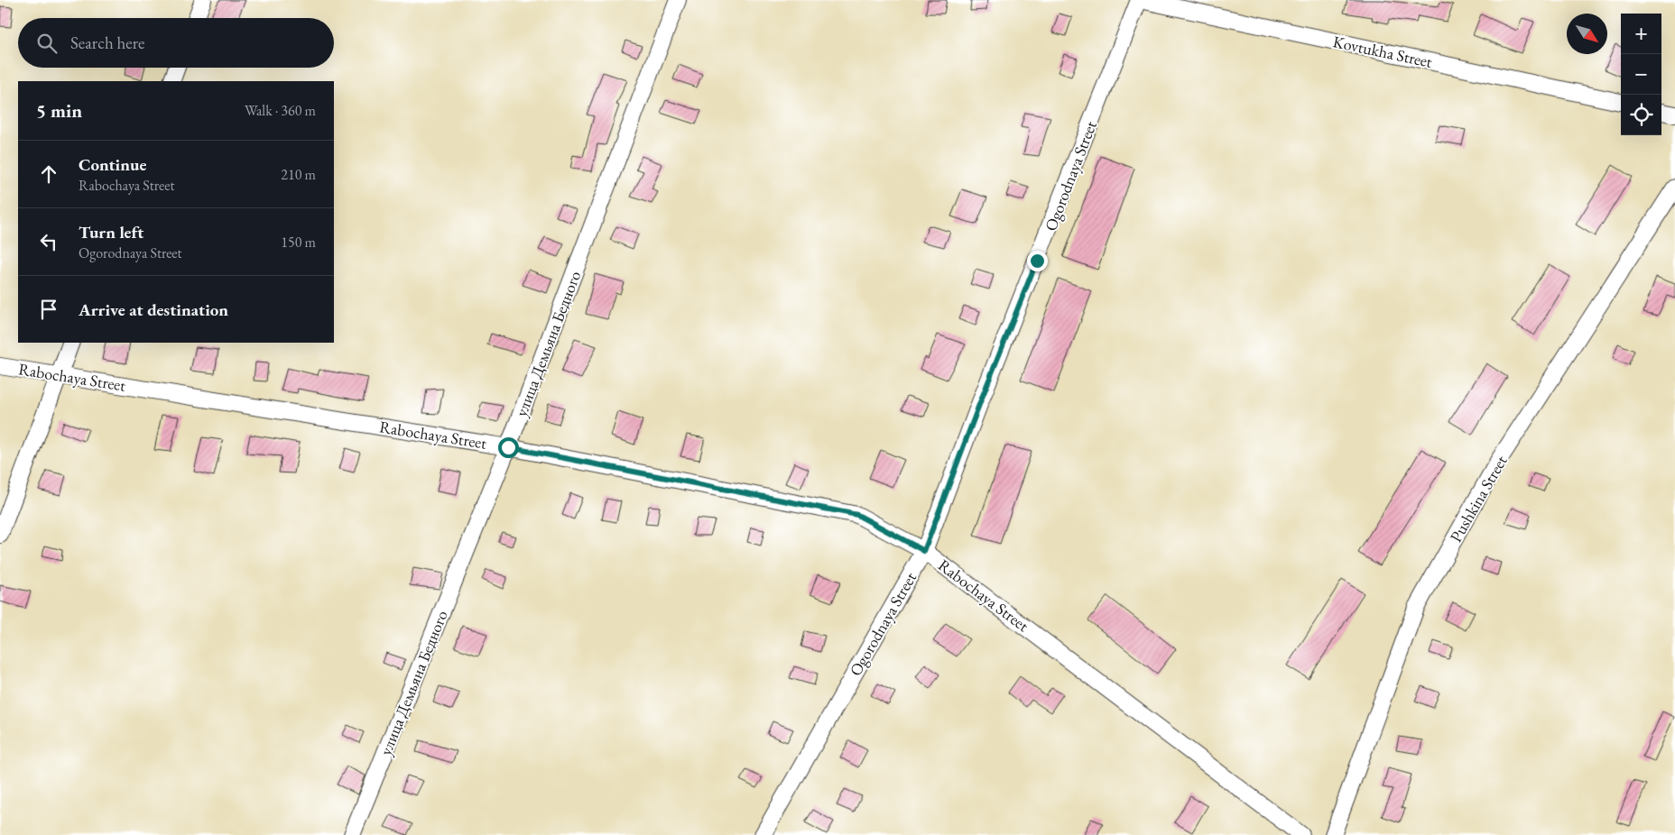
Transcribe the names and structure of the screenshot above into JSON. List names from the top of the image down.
{
  "streets": {
    "street": [
      "Kovtukha Street",
      "Ogorodnaya Street",
      "улица Демьяна Бедного",
      "Rabochaya Street",
      "Pushkina Street"
    ]
  },
  "crossings": [
    ["Kovtukha Street", "Ogorodnaya Street"],
    ["Ogorodnaya Street", "Rabochaya Street"],
    ["улица Демьяна Бедного", "Rabochaya Street"]
  ],
  "north": "bottom right",
  "page": {
    "map_buttons": ["+", "−"],
    "search": "Search here",
    "heading": ["5 min", "Walk · 360 m"],
    "list": [
      ["Continue", "Rabochaya Street", "210 m"],
      ["Turn left", "Ogorodnaya Street", "150 m"],
      "Arrive at destination"
    ]
  }
}
